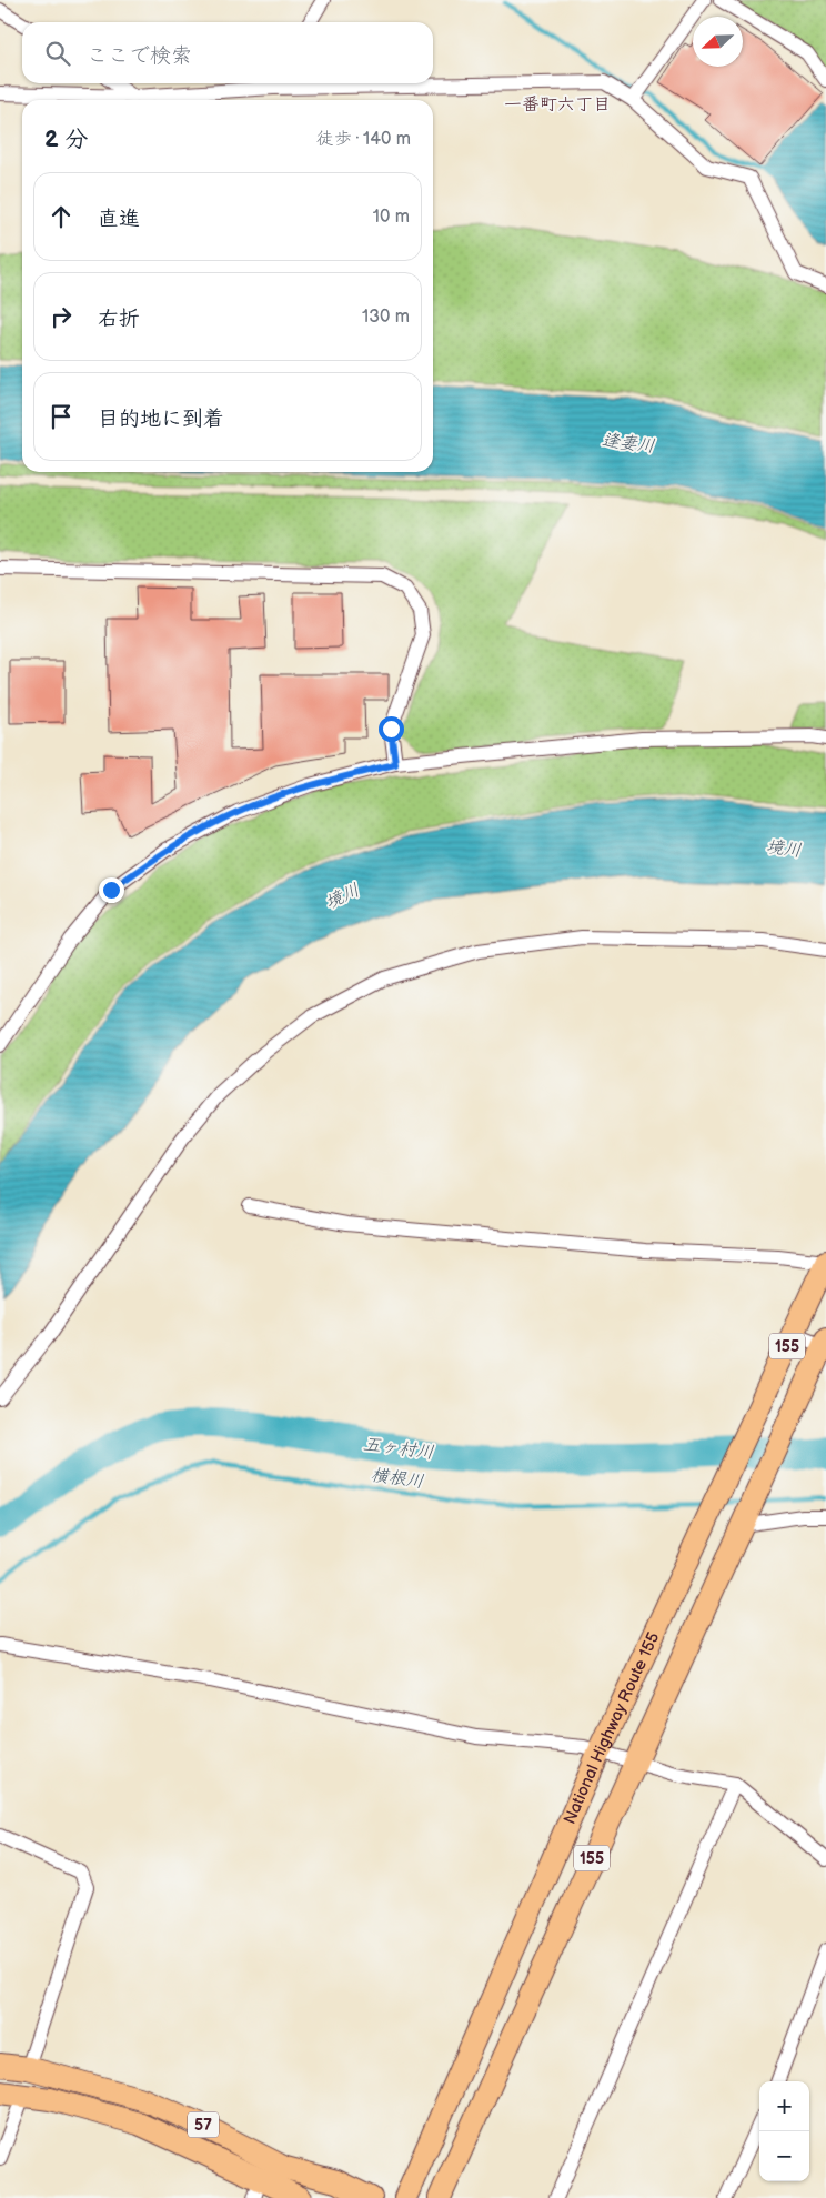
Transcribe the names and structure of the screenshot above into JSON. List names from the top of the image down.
{
  "streets": {
    "main road": ["155", "National Highway Route 155", "57"]
  },
  "districts": ["一番町六丁目"],
  "water": [
    "逢妻川",
    "境川",
    "五ヶ村川",
    "横根川"
  ],
  "north": "bottom left",
  "page": {
    "search": "ここで検索",
    "heading": ["2 分", "徒歩 · 140 m"],
    "list": [
      ["直進", "10 m"],
      ["右折", "130 m"],
      "目的地に到着"
    ],
    "map_buttons": ["+", "−"]
  }
}
